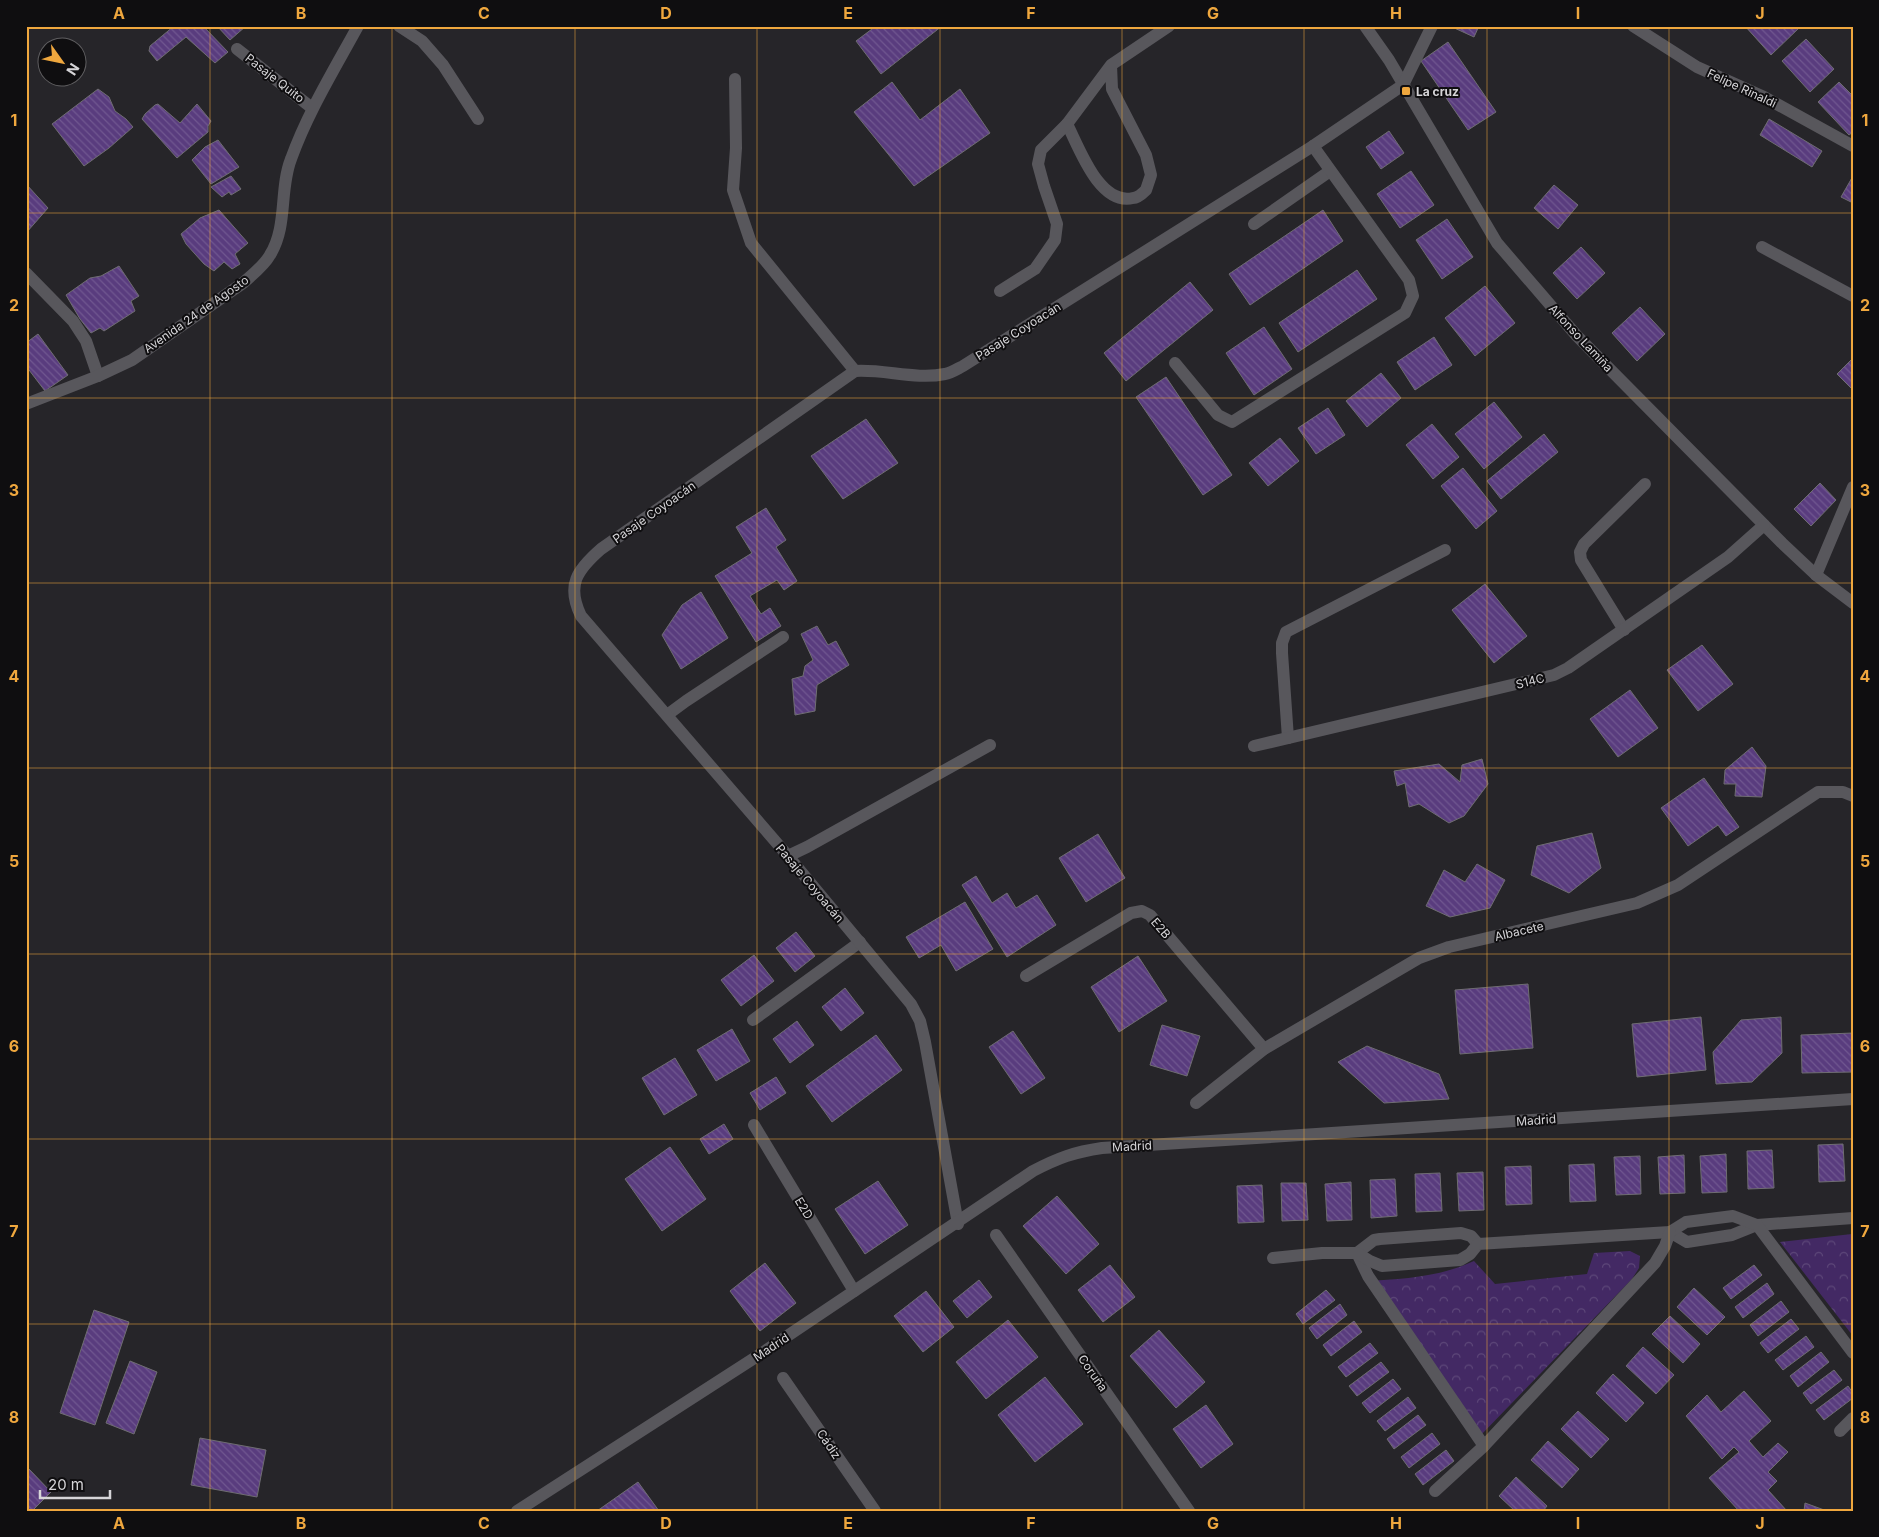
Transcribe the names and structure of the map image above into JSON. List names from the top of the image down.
{
  "streets": {
    "street": [
      "Pasaje Quito",
      "Felipe Rinaldi",
      "Avenida 24 de Agosto",
      "Pasaje Coyoacán",
      "Alfonso Lamiña",
      "S14C",
      "E2B",
      "Albacete",
      "Madrid",
      "E2D",
      "Coruña",
      "Cádiz"
    ]
  },
  "crossings": [
    ["Pasaje Quito", "Avenida 24 de Agosto"],
    ["Pasaje Coyoacán", "Alfonso Lamiña"],
    ["Pasaje Coyoacán", "Madrid"],
    ["Alfonso Lamiña", "S14C"],
    ["E2B", "Albacete"],
    ["Madrid", "E2D"]
  ],
  "places": {
    "transit": ["La cruz"]
  },
  "scale_bar": "20 m",
  "north": "bottom right",
  "grid": {
    "columns": [
      "A",
      "B",
      "C",
      "D",
      "E",
      "F",
      "G",
      "H",
      "I",
      "J"
    ],
    "rows": [
      "1",
      "2",
      "3",
      "4",
      "5",
      "6",
      "7",
      "8"
    ]
  }
}
